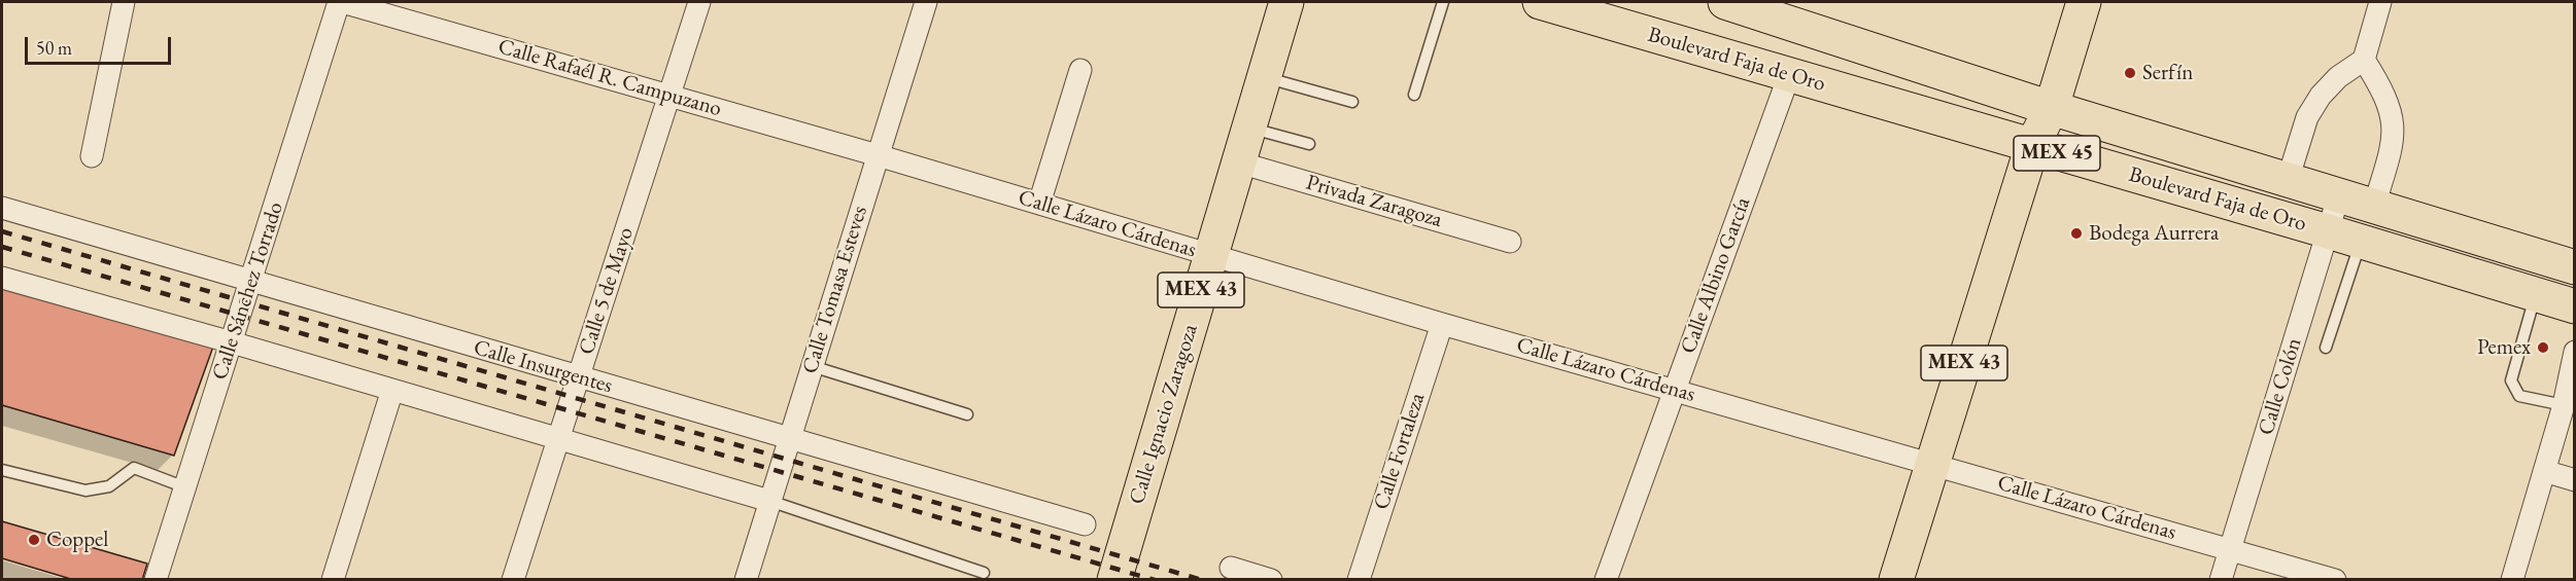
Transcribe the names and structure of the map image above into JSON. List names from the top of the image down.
{
  "streets": {
    "main road": [
      "Boulevard Faja de Oro",
      "MEX 45",
      "MEX 43",
      "Calle Ignacio Zaragoza"
    ],
    "street": [
      "Calle Rafaél R. Campuzano",
      "Privada Zaragoza",
      "Calle Lázaro Cárdenas",
      "Calle Albino García",
      "Calle Tomasa Esteves",
      "Calle Sánchez Torrado",
      "Calle 5 de Mayo",
      "Calle Insurgentes",
      "Calle Colón",
      "Calle Fortaleza"
    ]
  },
  "crossings": [
    ["Boulevard Faja de Oro", "Calle Albino García"],
    ["Boulevard Faja de Oro", "MEX 43"],
    ["Boulevard Faja de Oro", "Calle Colón"],
    ["Calle Rafaél R. Campuzano", "Calle Lázaro Cárdenas"],
    ["Calle Rafaél R. Campuzano", "Calle Tomasa Esteves"],
    ["Calle Rafaél R. Campuzano", "Calle Sánchez Torrado"],
    ["Calle Rafaél R. Campuzano", "Calle 5 de Mayo"],
    ["Privada Zaragoza", "Calle Ignacio Zaragoza"],
    ["Calle Lázaro Cárdenas", "Calle Albino García"],
    ["Calle Lázaro Cárdenas", "Calle Tomasa Esteves"],
    ["Calle Lázaro Cárdenas", "MEX 43"],
    ["Calle Lázaro Cárdenas", "Calle Colón"],
    ["Calle Lázaro Cárdenas", "Calle Ignacio Zaragoza"],
    ["Calle Lázaro Cárdenas", "Calle Fortaleza"],
    ["Calle Tomasa Esteves", "Calle Insurgentes"],
    ["Calle Sánchez Torrado", "Calle Insurgentes"],
    ["Calle 5 de Mayo", "Calle Insurgentes"]
  ],
  "places": [
    "Serfín",
    "Bodega Aurrera",
    "Pemex",
    "Coppel"
  ],
  "scale_bar": "50 m"
}
